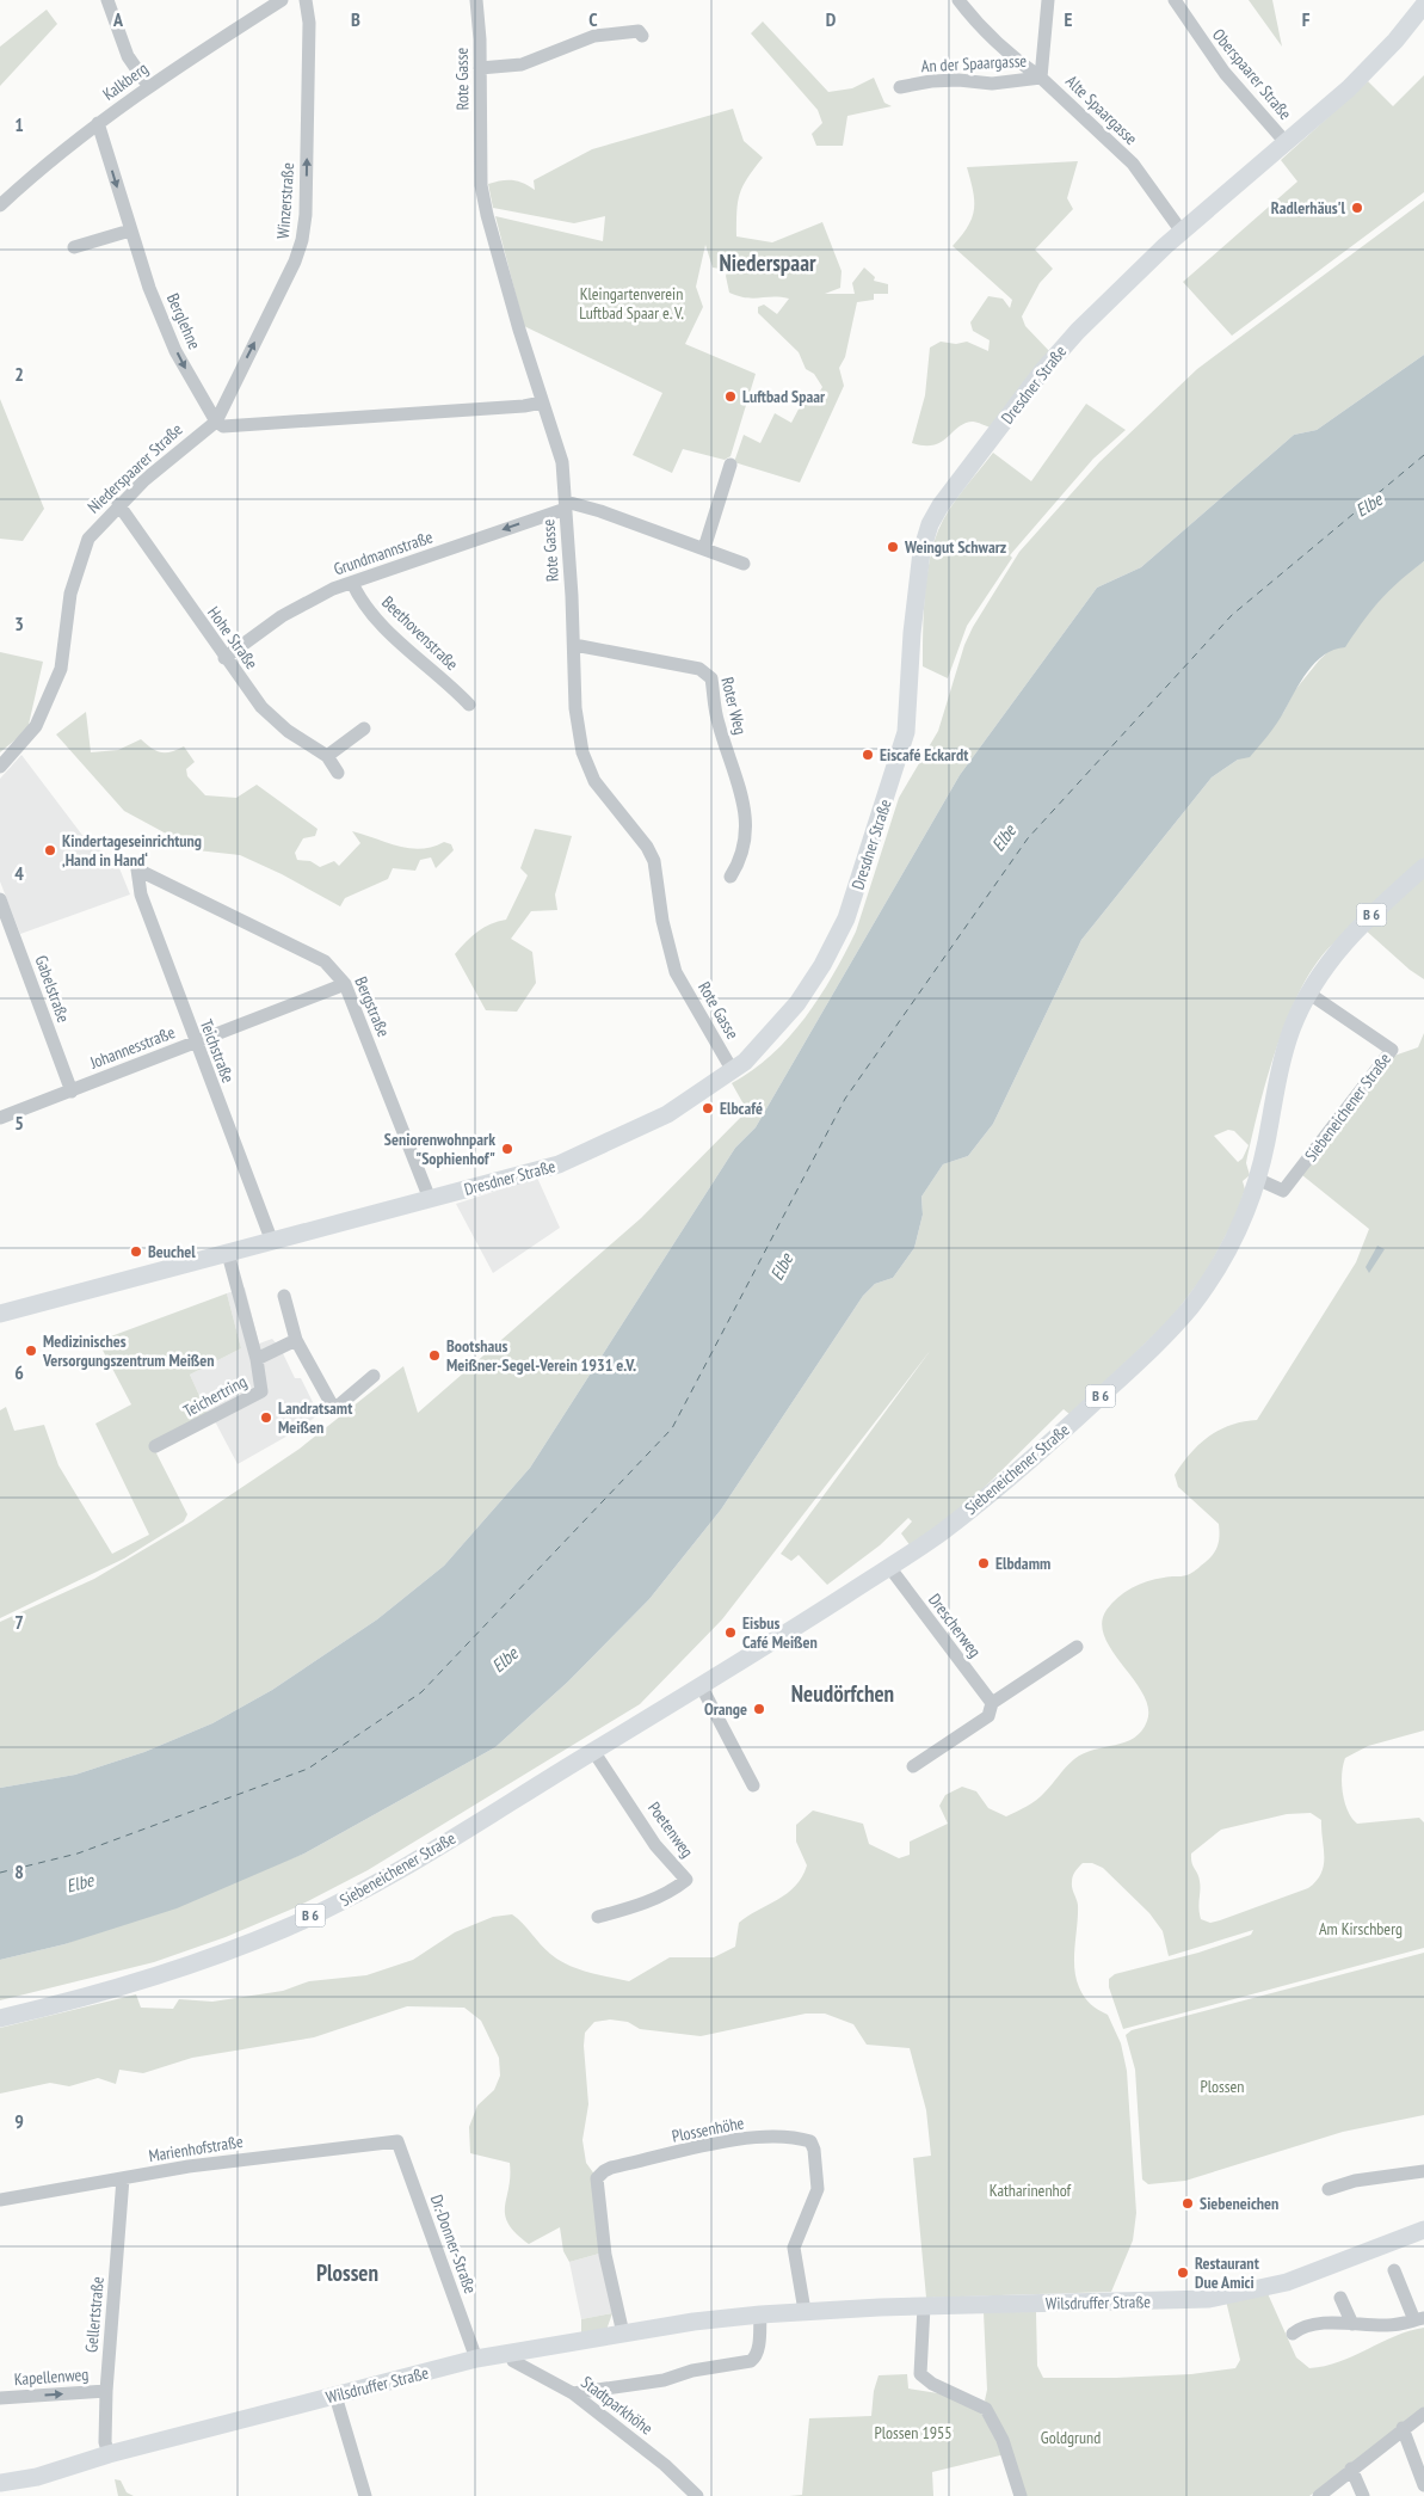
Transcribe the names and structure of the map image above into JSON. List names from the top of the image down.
{
  "streets": {
    "main road": [
      "Dresdner Straße",
      "B 6",
      "Siebeneichener Straße",
      "Wilsdruffer Straße"
    ],
    "street": [
      "An der Spaargasse",
      "Oberspaarer Straße",
      "Rote Gasse",
      "Kalkberg",
      "Alte Spaargasse",
      "Winzerstraße",
      "Berglehne",
      "Niederspaarer Straße",
      "Grundmannstraße",
      "Beethovenstraße",
      "Hohe Straße",
      "Roter Weg",
      "Gabelstraße",
      "Bergstraße",
      "Johannesstraße",
      "Teichstraße",
      "Teichertring",
      "Drescherweg",
      "Poetenweg",
      "Plossenhöhe",
      "Marienhofstraße",
      "Dr.-Donner-Straße",
      "Gellertstraße",
      "Kapellenweg",
      "Stadtparkhöhe"
    ]
  },
  "crossings": [
    ["An der Spaargasse", "Alte Spaargasse"],
    ["Oberspaarer Straße", "Dresdner Straße"],
    ["Rote Gasse", "Dresdner Straße"],
    ["Rote Gasse", "Grundmannstraße"],
    ["Rote Gasse", "Roter Weg"],
    ["Kalkberg", "Berglehne"],
    ["Alte Spaargasse", "Dresdner Straße"],
    ["Winzerstraße", "Berglehne"],
    ["Winzerstraße", "Niederspaarer Straße"],
    ["Berglehne", "Niederspaarer Straße"],
    ["Dresdner Straße", "Bergstraße"],
    ["Dresdner Straße", "Teichstraße"],
    ["Dresdner Straße", "Teichertring"],
    ["Niederspaarer Straße", "Hohe Straße"],
    ["Grundmannstraße", "Beethovenstraße"],
    ["Grundmannstraße", "Hohe Straße"],
    ["Gabelstraße", "Johannesstraße"],
    ["Bergstraße", "Johannesstraße"],
    ["Bergstraße", "Teichstraße"],
    ["Johannesstraße", "Teichstraße"],
    ["Siebeneichener Straße", "Drescherweg"],
    ["Siebeneichener Straße", "Poetenweg"],
    ["Plossenhöhe", "Wilsdruffer Straße"],
    ["Marienhofstraße", "Dr.-Donner-Straße"],
    ["Marienhofstraße", "Gellertstraße"],
    ["Dr.-Donner-Straße", "Wilsdruffer Straße"],
    ["Wilsdruffer Straße", "Gellertstraße"],
    ["Wilsdruffer Straße", "Stadtparkhöhe"],
    ["Gellertstraße", "Kapellenweg"]
  ],
  "one_way": [
    "Winzerstraße",
    "Berglehne",
    "Grundmannstraße",
    "Kapellenweg"
  ],
  "districts": ["Niederspaar", "Neudörfchen", "Plossen"],
  "water": ["Elbe"],
  "parks": [
    "Kleingartenverein Luftbad Spaar e. V.",
    "Am Kirschberg",
    "Plossen",
    "Katharinenhof",
    "Plossen 1955",
    "Goldgrund"
  ],
  "places": [
    "Radlerhäus'l",
    "Luftbad Spaar",
    "Weingut Schwarz",
    "Eiscafé Eckardt",
    "Kindertageseinrichtung ‚Hand in Hand‘",
    "Elbcafé",
    "Seniorenwohnpark \"Sophienhof\"",
    "Beuchel",
    "Medizinisches Versorgungszentrum Meißen",
    "Bootshaus Meißner-Segel-Verein 1931 e.V.",
    "Landratsamt Meißen",
    "Elbdamm",
    "Eisbus Café Meißen",
    "Orange",
    "Siebeneichen",
    "Restaurant Due Amici"
  ],
  "grid": {
    "columns": [
      "A",
      "B",
      "C",
      "D",
      "E",
      "F"
    ],
    "rows": [
      "1",
      "2",
      "3",
      "4",
      "5",
      "6",
      "7",
      "8",
      "9"
    ]
  }
}
